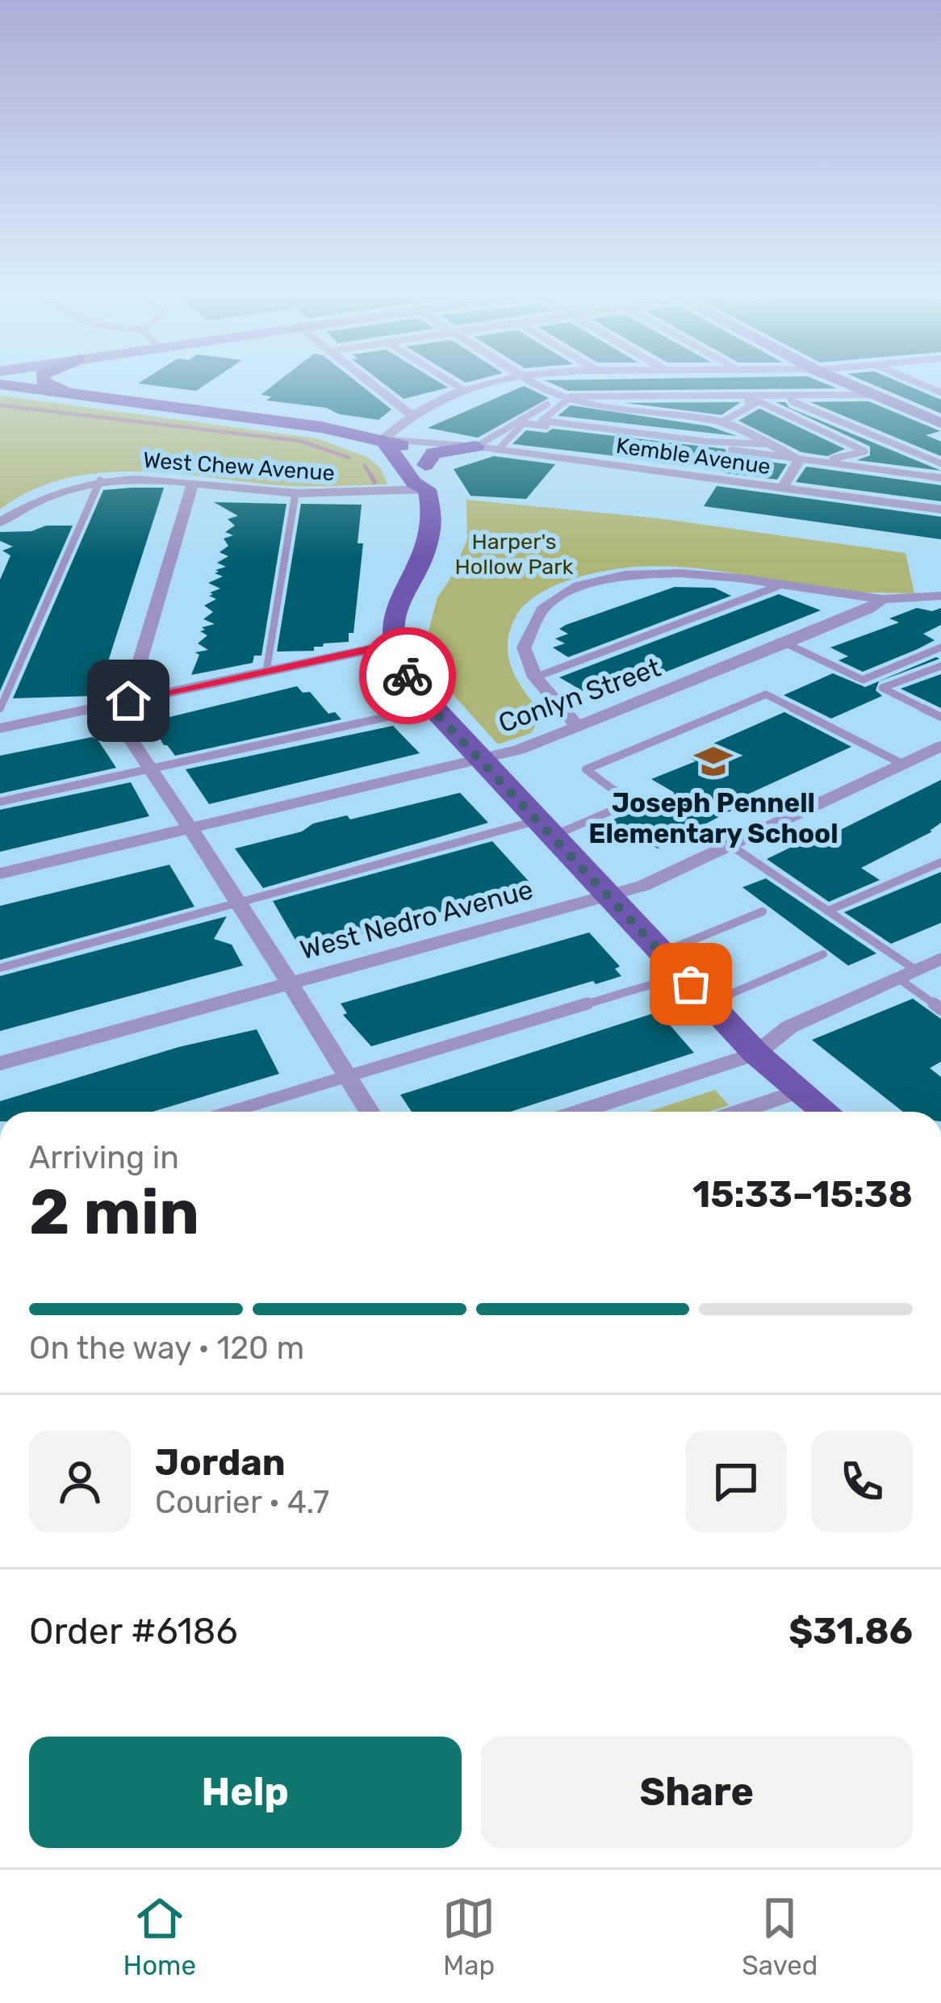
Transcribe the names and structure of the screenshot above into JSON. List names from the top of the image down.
{
  "streets": {
    "street": [
      "Kemble Avenue",
      "West Chew Avenue",
      "Conlyn Street",
      "West Nedro Avenue"
    ]
  },
  "parks": ["Harper's Hollow Park"],
  "places": {
    "school or university": ["Joseph Pennell Elementary School"]
  },
  "page": {
    "heading": ["2 min", "Arriving in", "15:33–15:38"],
    "panel": [
      "Jordan",
      "Courier · 4.7",
      "Order #6186",
      "$31.86"
    ],
    "bar": "On the way · 120 m",
    "buttons": ["Help", "Share"],
    "tabs": ["Home", "Map", "Saved"]
  }
}
